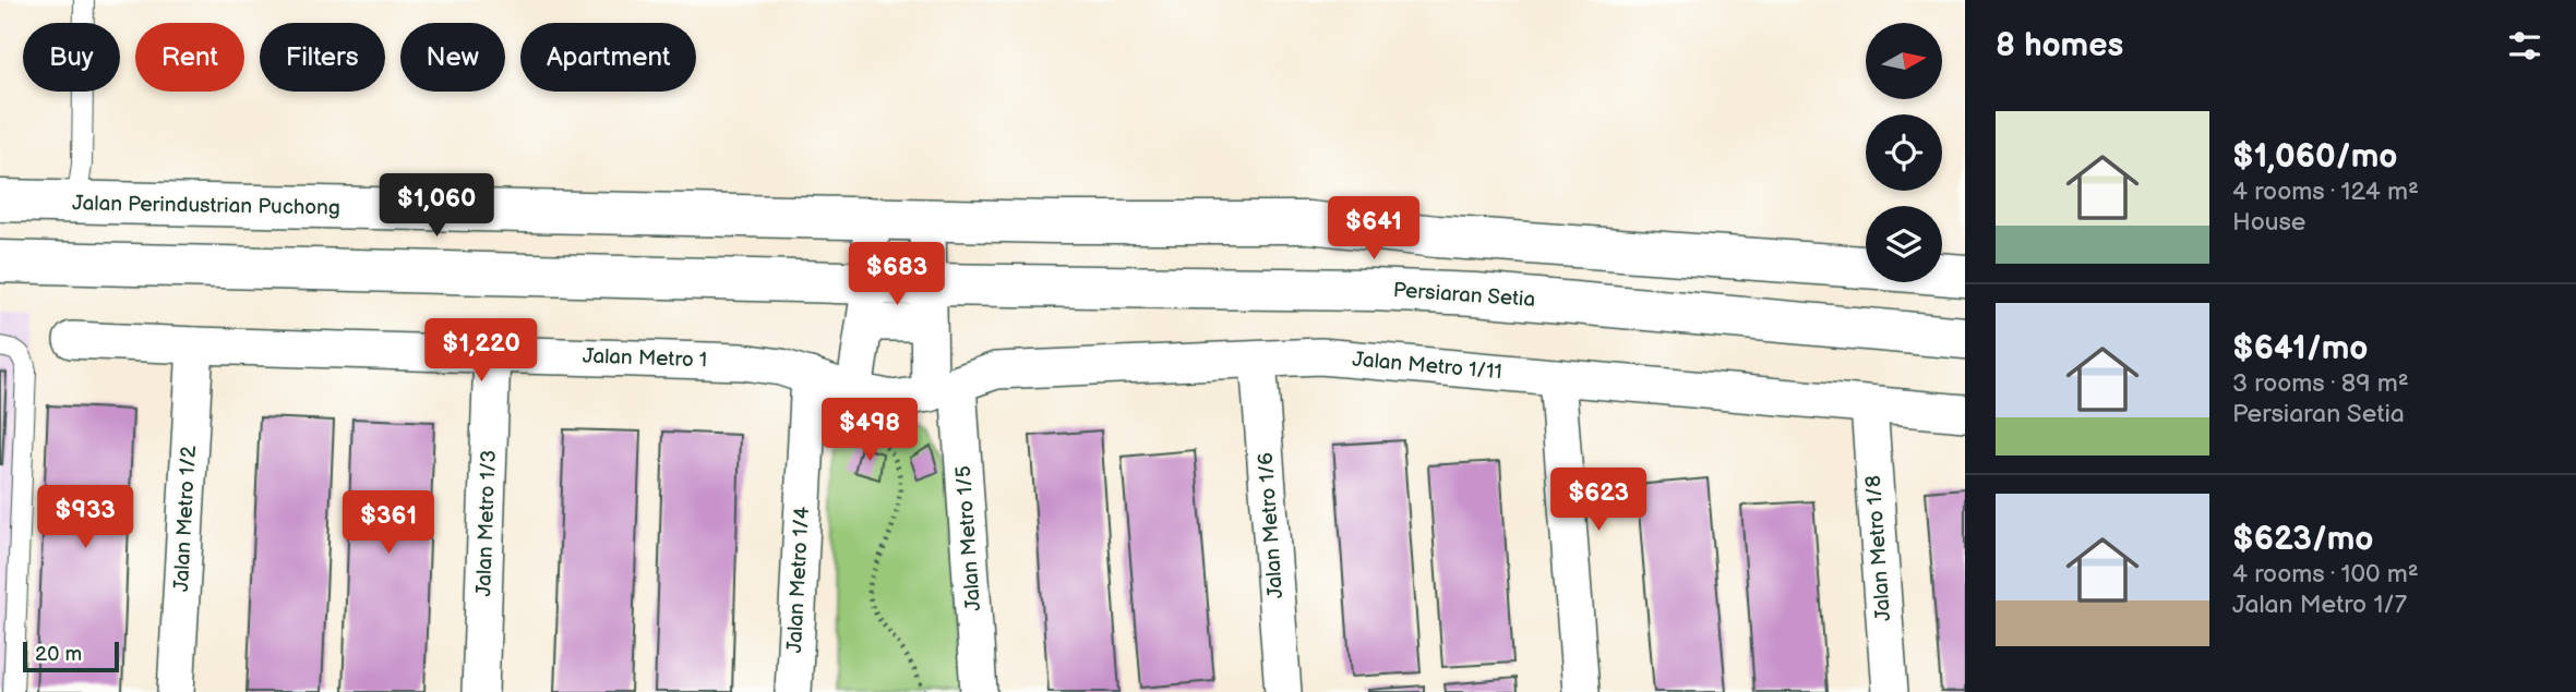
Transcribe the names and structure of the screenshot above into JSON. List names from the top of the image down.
{
  "streets": {
    "street": [
      "Jalan Perindustrian Puchong",
      "Persiaran Setia",
      "Jalan Metro 1",
      "Jalan Metro 1/11",
      "Jalan Metro 1/2",
      "Jalan Metro 1/3",
      "Jalan Metro 1/6",
      "Jalan Metro 1/5",
      "Jalan Metro 1/8",
      "Jalan Metro 1/4"
    ]
  },
  "crossings": [
    ["Persiaran Setia", "Jalan Metro 1/5"],
    ["Jalan Metro 1", "Jalan Metro 1/11"],
    ["Jalan Metro 1", "Jalan Metro 1/2"],
    ["Jalan Metro 1", "Jalan Metro 1/3"],
    ["Jalan Metro 1", "Jalan Metro 1/4"],
    ["Jalan Metro 1/11", "Jalan Metro 1/6"],
    ["Jalan Metro 1/11", "Jalan Metro 1/5"],
    ["Jalan Metro 1/11", "Jalan Metro 1/8"]
  ],
  "scale_bar": "20 m",
  "north": "right",
  "page": {
    "heading": "8 homes",
    "chip": [
      "Buy",
      "Rent",
      "Filters",
      "New",
      "Apartment"
    ],
    "list": [
      {
        "name": "$1,060/mo",
        "note": "4 rooms · 124 m² · House"
      },
      {
        "name": "$641/mo",
        "note": "3 rooms · 89 m² · Persiaran Setia"
      },
      {
        "name": "$623/mo",
        "note": "4 rooms · 100 m² · Jalan Metro 1/7"
      }
    ],
    "price": [
      "$1,060",
      "$641",
      "$683",
      "$1,220",
      "$498",
      "$623",
      "$933",
      "$361"
    ],
    "scale": "20 m"
  }
}
